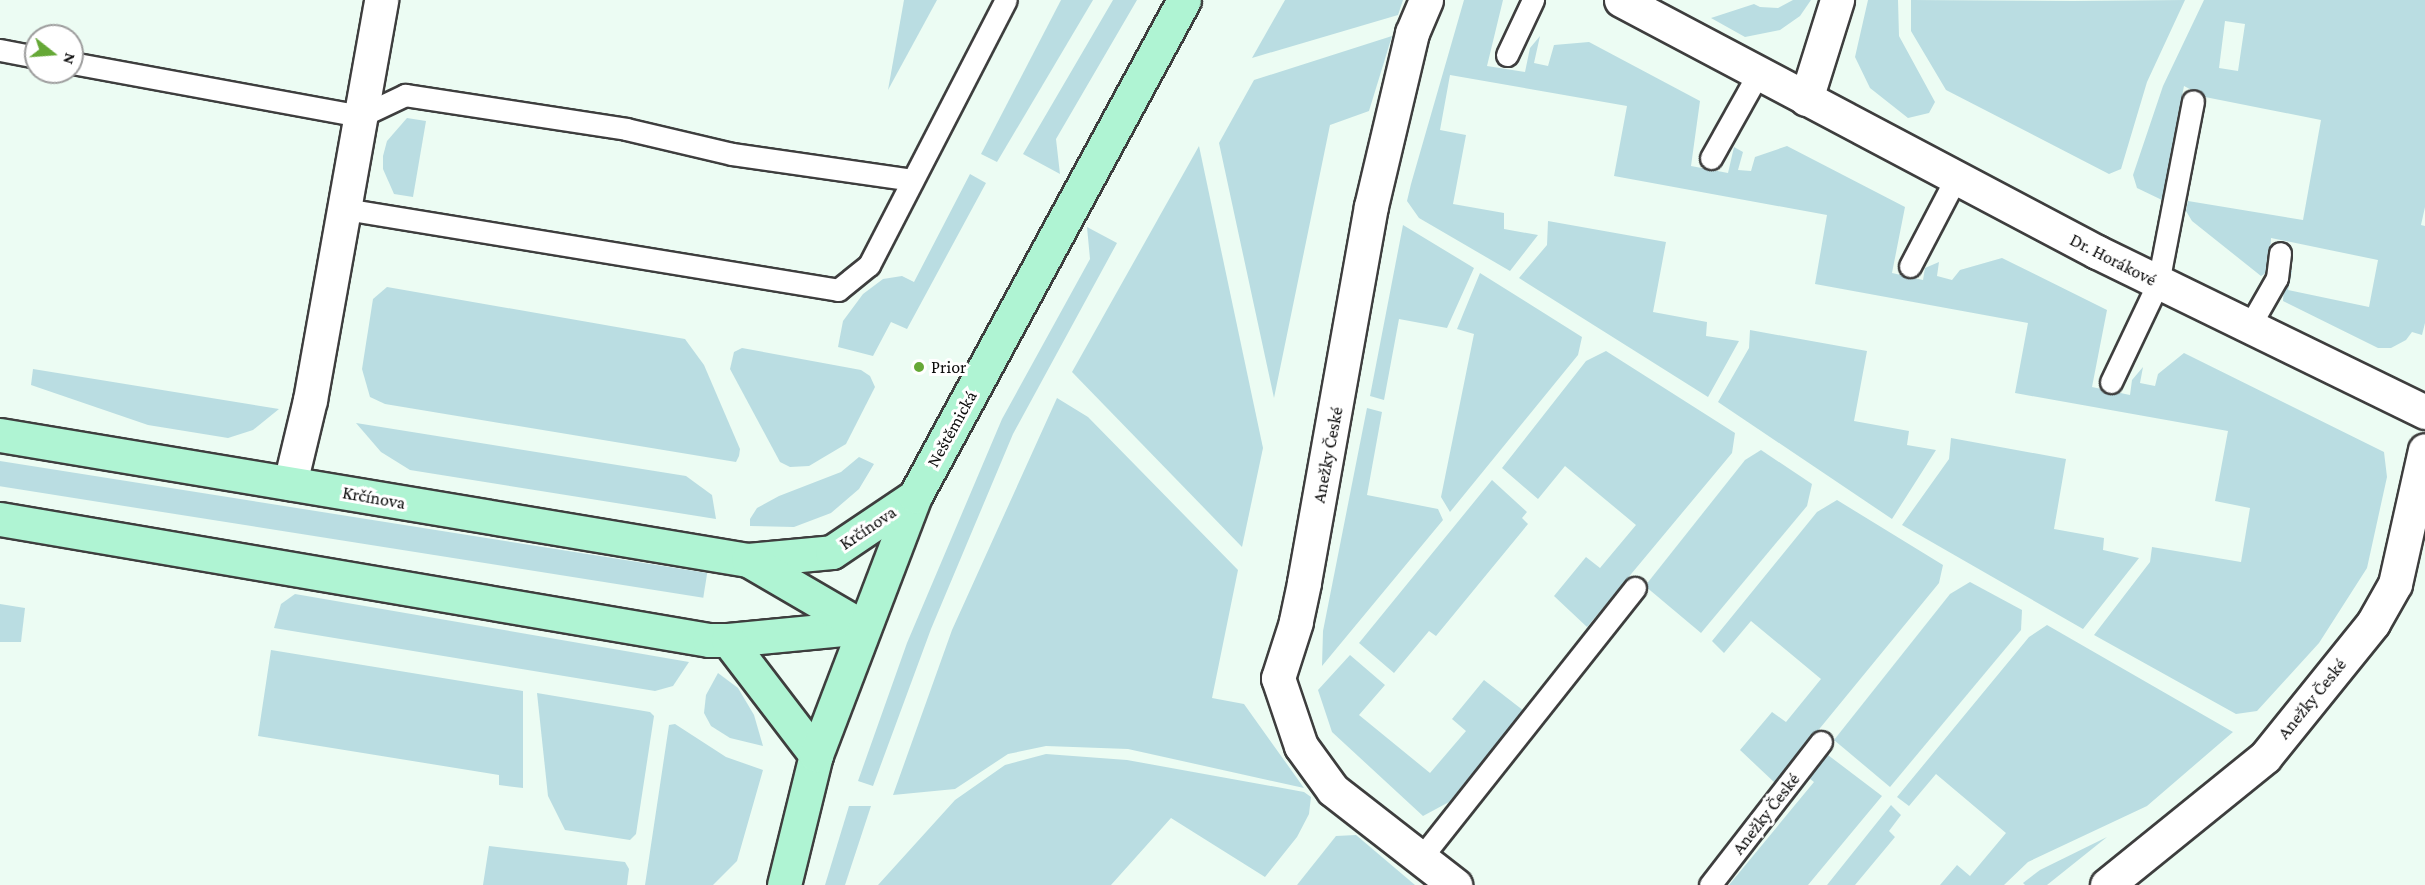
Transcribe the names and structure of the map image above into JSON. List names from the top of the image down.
{
  "streets": {
    "street": [
      "Dr. Horákové",
      "Neštěmická",
      "Anežky České",
      "Krčínova"
    ]
  },
  "crossings": [
    ["Neštěmická", "Krčínova"]
  ],
  "places": ["Prior"],
  "north": "right"
}
